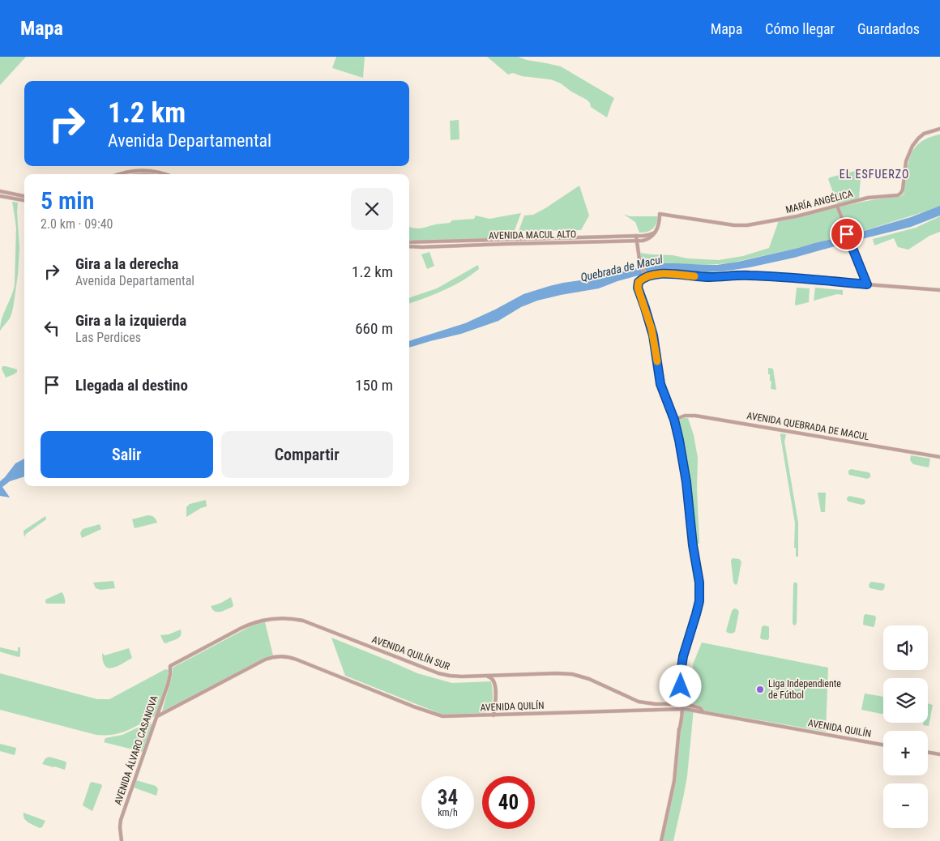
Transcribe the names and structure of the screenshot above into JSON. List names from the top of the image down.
{
  "streets": {
    "street": [
      "MARÍA ANGÉLICA",
      "AVENIDA MACUL ALTO",
      "AVENIDA QUEBRADA DE MACUL",
      "AVENIDA QUILÍN SUR",
      "AVENIDA QUILÍN",
      "AVENIDA ÁLVARO CASANOVA"
    ]
  },
  "crossings": [
    ["MARÍA ANGÉLICA", "AVENIDA MACUL ALTO"],
    ["AVENIDA QUILÍN SUR", "AVENIDA QUILÍN"],
    ["AVENIDA QUILÍN SUR", "AVENIDA ÁLVARO CASANOVA"],
    ["AVENIDA QUILÍN", "AVENIDA ÁLVARO CASANOVA"]
  ],
  "districts": ["EL ESFUERZO"],
  "water": ["Quebrada de Macul"],
  "places": ["Liga Independiente de Fútbol"],
  "page": {
    "header": "Mapa",
    "nav": ["Mapa", "Cómo llegar", "Guardados"],
    "turn": ["1.2 km", "Avenida Departamental"],
    "heading": ["5 min", "2.0 km · 09:40"],
    "list": [
      {
        "name": "Gira a la derecha",
        "note": "Avenida Departamental",
        "value": "1.2 km"
      },
      {
        "name": "Gira a la izquierda",
        "note": "Las Perdices",
        "value": "660 m"
      },
      {
        "name": "Llegada al destino",
        "value": "150 m"
      }
    ],
    "buttons": ["Salir", "Compartir"],
    "map_buttons": ["+", "−"],
    "speed": "34 km/h",
    "limit": "40"
  }
}
